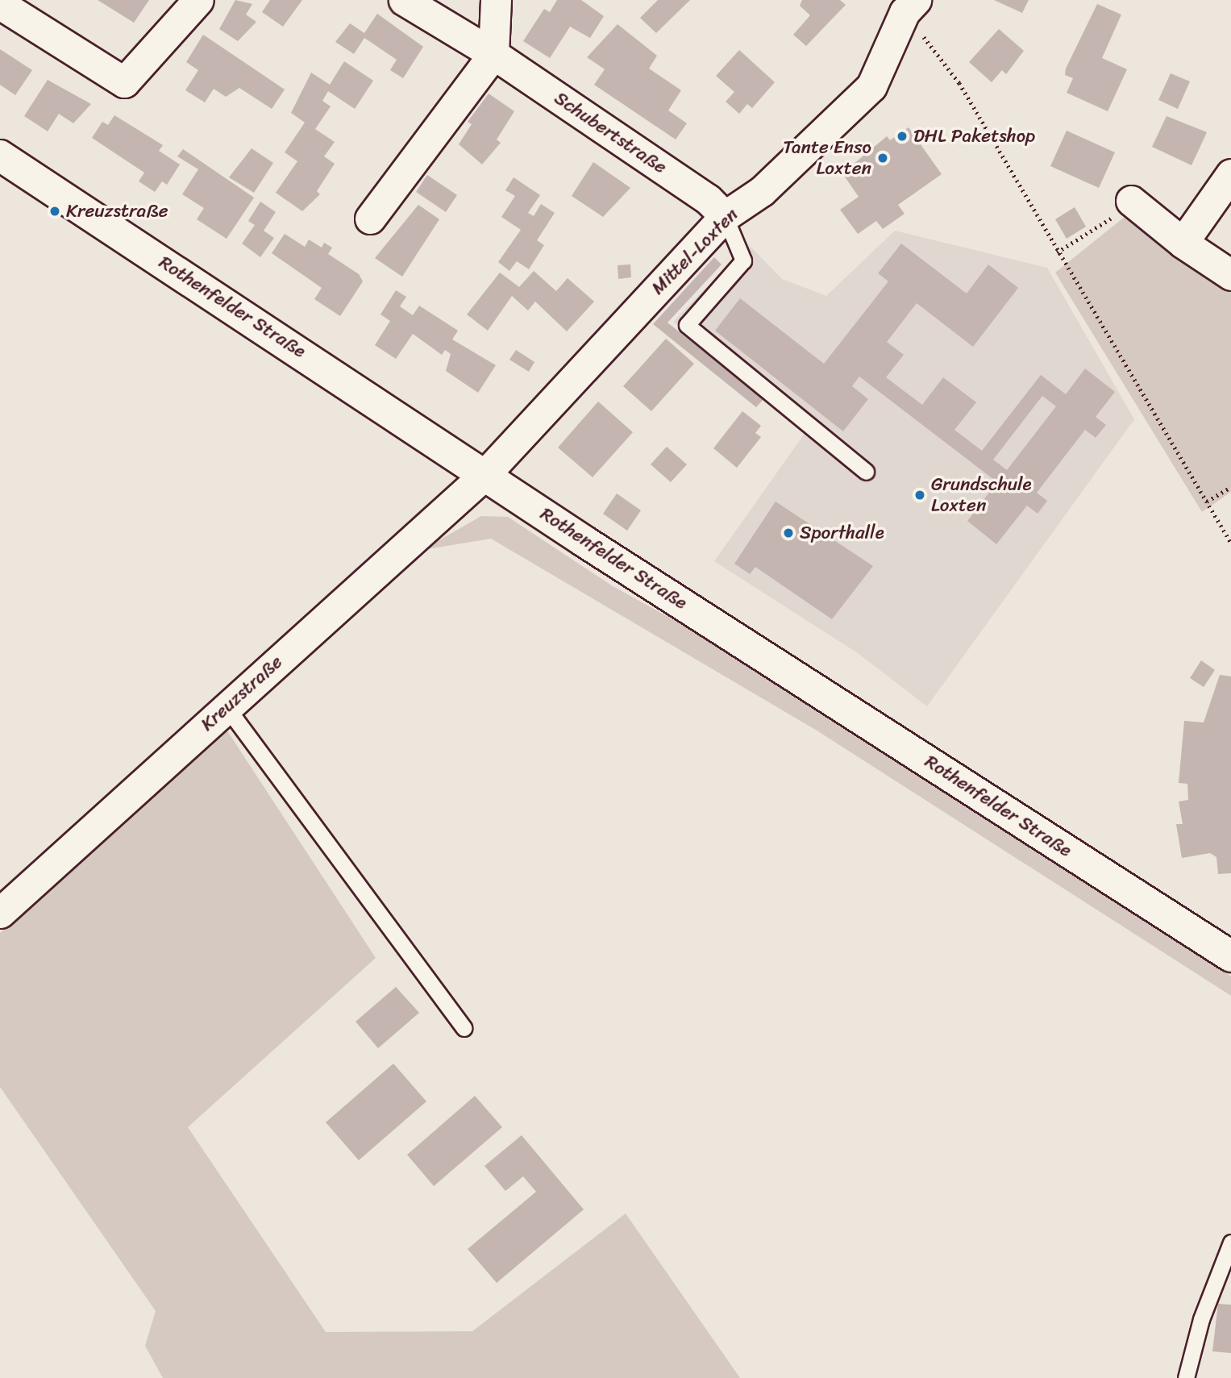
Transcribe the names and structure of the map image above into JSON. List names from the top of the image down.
{
  "streets": {
    "street": [
      "Schubertstraße",
      "Mittel-Loxten",
      "Rothenfelder Straße",
      "Kreuzstraße"
    ]
  },
  "crossings": [
    ["Schubertstraße", "Mittel-Loxten"],
    ["Mittel-Loxten", "Rothenfelder Straße"],
    ["Mittel-Loxten", "Kreuzstraße"],
    ["Rothenfelder Straße", "Kreuzstraße"]
  ],
  "places": [
    "DHL Paketshop",
    "Tante Enso Loxten",
    "Kreuzstraße",
    "Grundschule Loxten",
    "Sporthalle"
  ]
}
